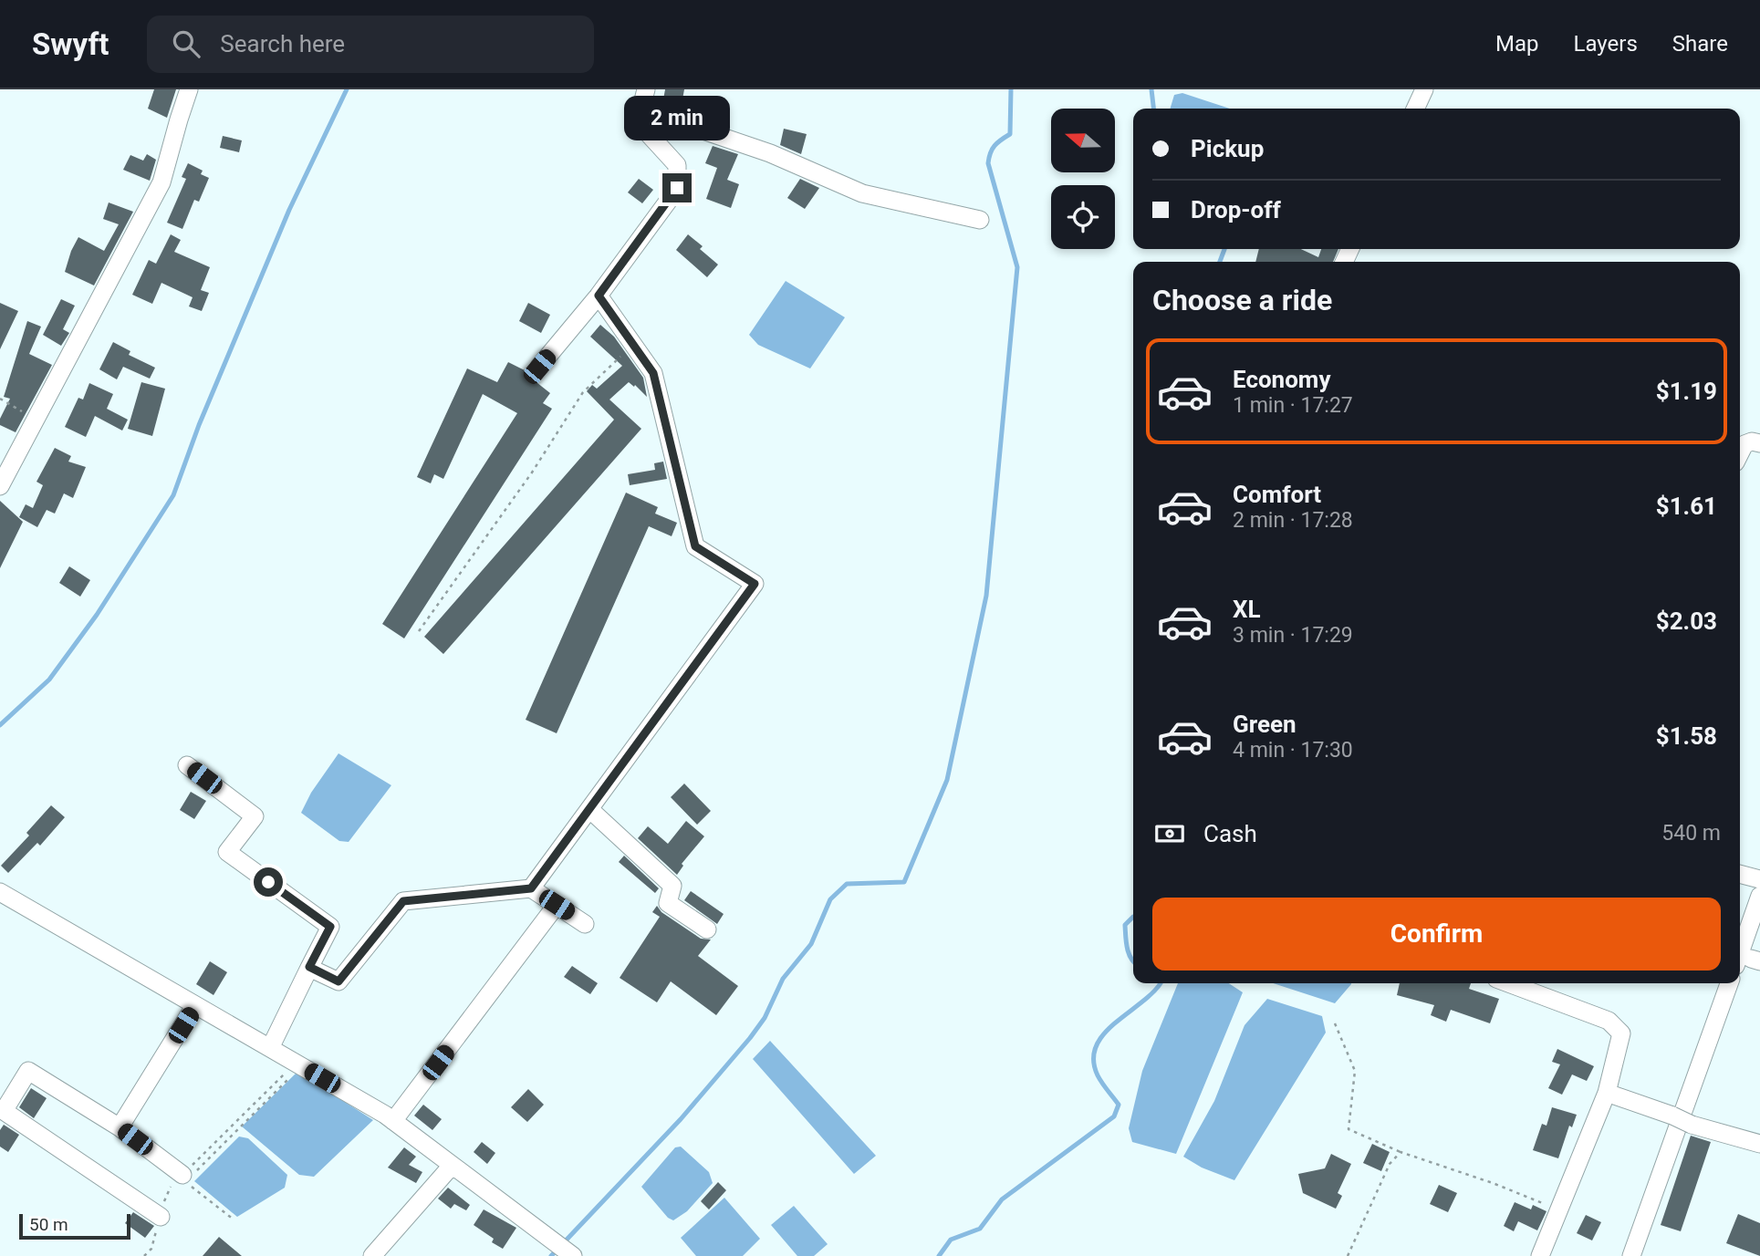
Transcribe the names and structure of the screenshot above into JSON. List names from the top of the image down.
{
  "scale_bar": "50 m",
  "north": "left",
  "page": {
    "header": "Swyft",
    "search": "Search here",
    "nav": ["Map", "Layers", "Share"],
    "bubble": "2 min",
    "banner": ["Pickup", "Drop-off"],
    "heading": "Choose a ride",
    "list": [
      {
        "name": "Economy",
        "note": "1 min · 17:27",
        "value": "$1.19"
      },
      {
        "name": "Comfort",
        "note": "2 min · 17:28",
        "value": "$1.61"
      },
      {
        "name": "XL",
        "note": "3 min · 17:29",
        "value": "$2.03"
      },
      {
        "name": "Green",
        "note": "4 min · 17:30",
        "value": "$1.58"
      }
    ],
    "pay": ["Cash", "540 m"],
    "buttons": "Confirm",
    "scale": "50 m"
  }
}
